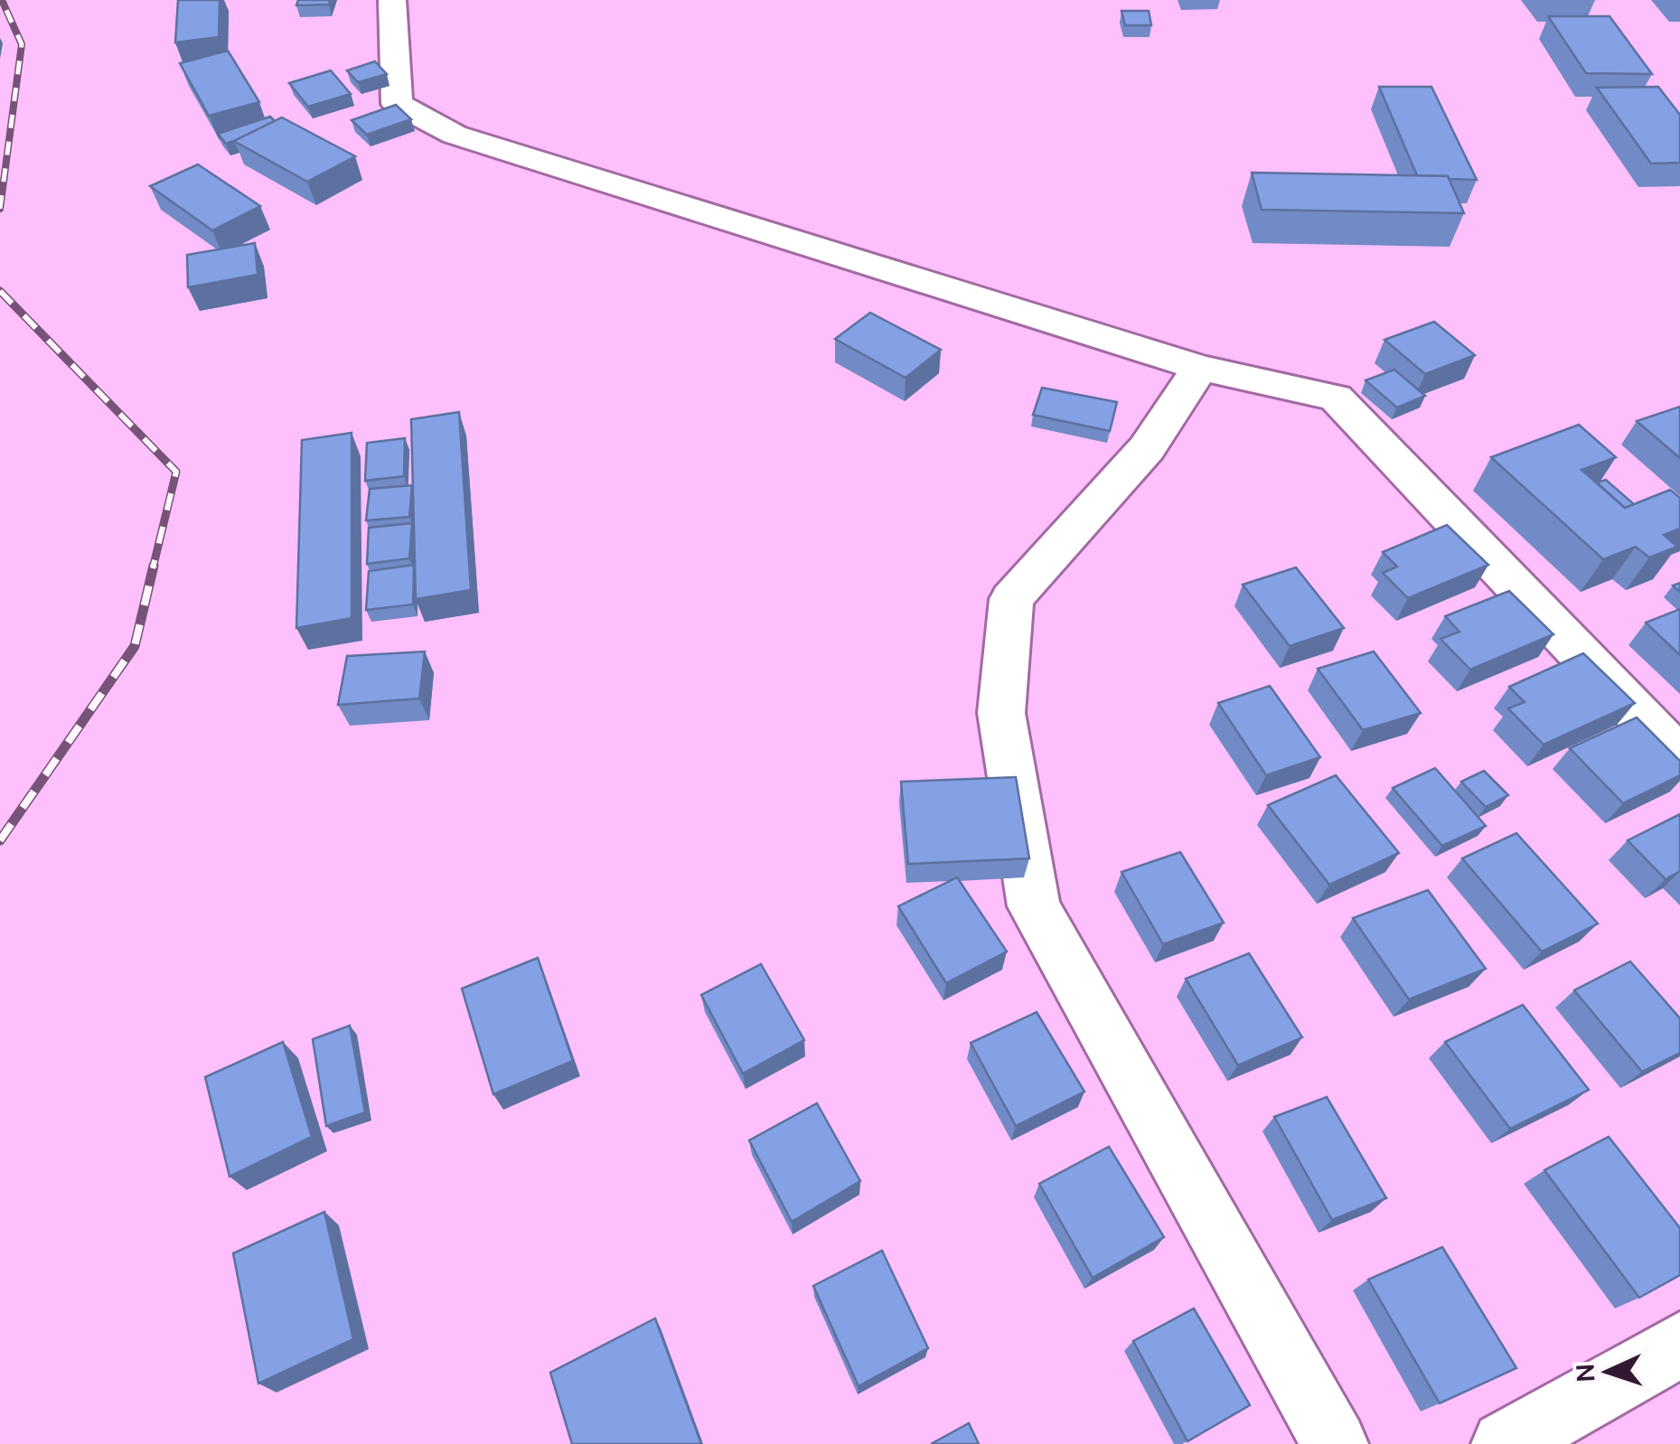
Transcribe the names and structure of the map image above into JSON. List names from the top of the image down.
{
  "north": "left"
}
